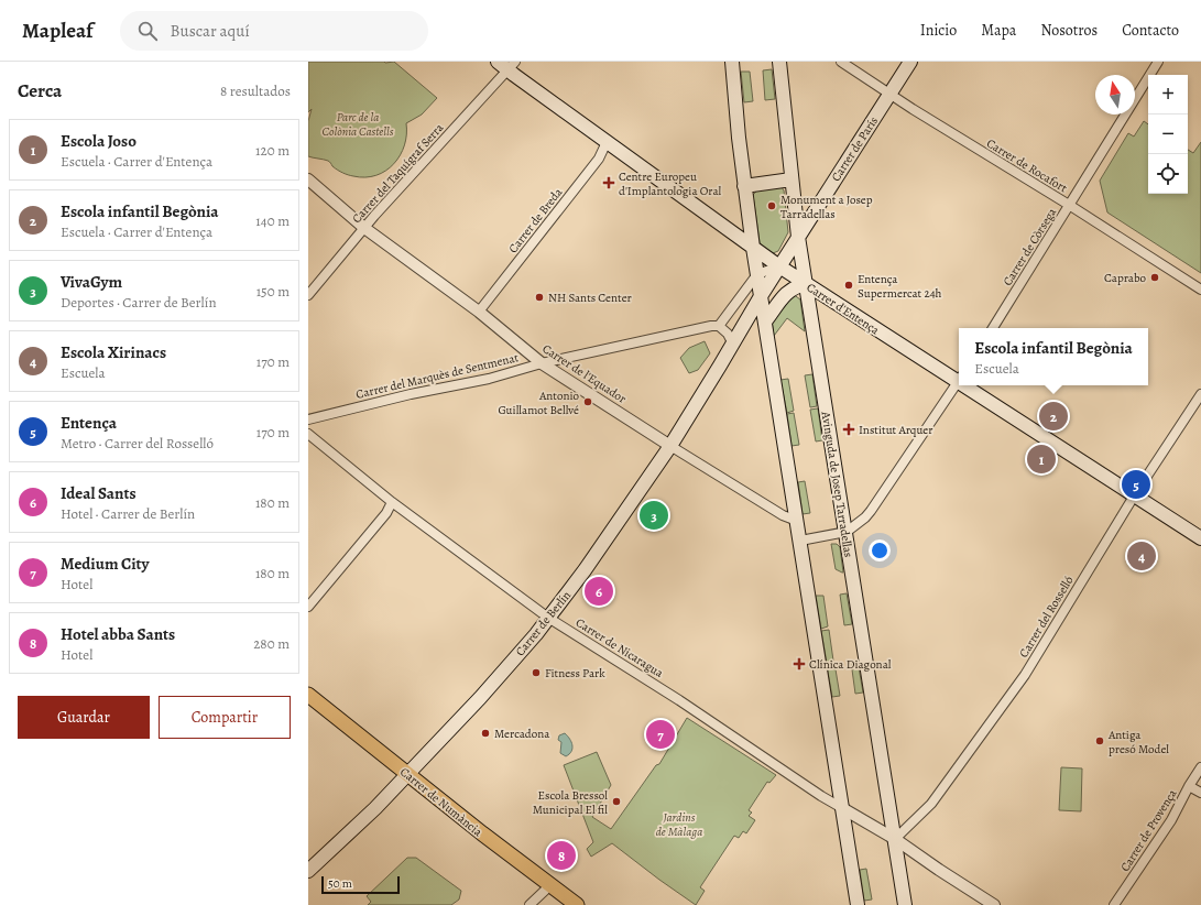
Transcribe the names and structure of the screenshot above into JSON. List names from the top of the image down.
{
  "streets": {
    "main road": [
      "Carrer de París",
      "Carrer d'Entença",
      "Avinguda de Josep Tarradellas",
      "Carrer de Berlín",
      "Carrer de Numància"
    ],
    "street": [
      "Carrer de Rocafort",
      "Carrer del Taquígraf Serra",
      "Carrer de Breda",
      "Carrer de Còrsega",
      "Carrer de l'Equador",
      "Carrer del Marquès de Sentmenat",
      "Carrer del Rosselló",
      "Carrer de Nicaragua",
      "Carrer de Provença"
    ]
  },
  "crossings": [
    ["Carrer de París", "Carrer de Rocafort"],
    ["Carrer de París", "Avinguda de Josep Tarradellas"],
    ["Carrer de Rocafort", "Carrer de Còrsega"],
    ["Carrer del Taquígraf Serra", "Carrer d'Entença"],
    ["Carrer del Taquígraf Serra", "Carrer de l'Equador"],
    ["Carrer de Breda", "Carrer d'Entença"],
    ["Carrer de Breda", "Carrer de l'Equador"],
    ["Carrer d'Entença", "Avinguda de Josep Tarradellas"],
    ["Carrer d'Entença", "Carrer del Rosselló"],
    ["Carrer de l'Equador", "Carrer del Marquès de Sentmenat"],
    ["Carrer de l'Equador", "Carrer de Berlín"],
    ["Avinguda de Josep Tarradellas", "Carrer del Rosselló"],
    ["Carrer de Berlín", "Carrer de Nicaragua"],
    ["Carrer de Berlín", "Carrer de Numància"]
  ],
  "parks": ["Parc de la Colònia Castells", "Jardins de Màlaga"],
  "places": {
    "health": ["Centre Europeu d'Implantologia Oral", "Institut Arquer", "Clínica Diagonal"],
    "other": [
      "Monument a Josep Tarradellas",
      "Caprabo",
      "Entença Supermercat 24h",
      "NH Sants Center",
      "Antonio Guillamot Bellvé",
      "Fitness Park",
      "Mercadona",
      "Antiga presó Model",
      "Escola Bressol Municipal El fil"
    ]
  },
  "scale_bar": "50 m",
  "north": "top",
  "page": {
    "header": "Mapleaf",
    "search": "Buscar aquí",
    "nav": [
      "Inicio",
      "Mapa",
      "Nosotros",
      "Contacto"
    ],
    "heading": ["Cerca", "8 resultados"],
    "map_buttons": ["+", "−"],
    "list": [
      {
        "mark": "1",
        "name": "Escola Joso",
        "note": "Escuela · Carrer d'Entença",
        "value": "120 m"
      },
      {
        "mark": "2",
        "name": "Escola infantil Begònia",
        "note": "Escuela · Carrer d'Entença",
        "value": "140 m"
      },
      {
        "mark": "3",
        "name": "VivaGym",
        "note": "Deportes · Carrer de Berlín",
        "value": "150 m"
      },
      {
        "mark": "4",
        "name": "Escola Xirinacs",
        "note": "Escuela",
        "value": "170 m"
      },
      {
        "mark": "5",
        "name": "Entença",
        "note": "Metro · Carrer del Rosselló",
        "value": "170 m"
      },
      {
        "mark": "6",
        "name": "Ideal Sants",
        "note": "Hotel · Carrer de Berlín",
        "value": "180 m"
      },
      {
        "mark": "7",
        "name": "Medium City",
        "note": "Hotel",
        "value": "180 m"
      },
      {
        "mark": "8",
        "name": "Hotel abba Sants",
        "note": "Hotel",
        "value": "280 m"
      }
    ],
    "popup": ["Escola infantil Begònia", "Escuela"],
    "pins": [
      "2",
      "1",
      "5",
      "3",
      "4",
      "6",
      "7",
      "8"
    ],
    "buttons": ["Guardar", "Compartir"],
    "scale": "50 m"
  }
}
